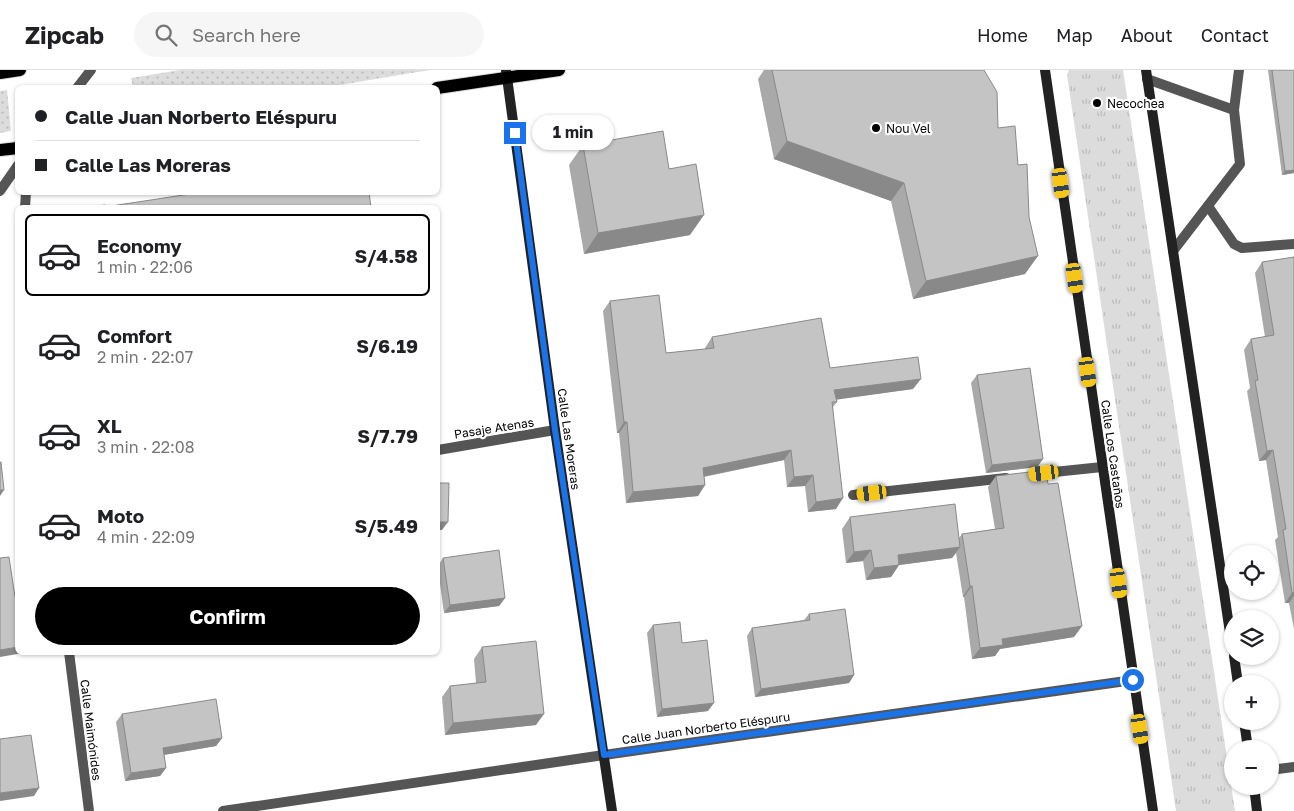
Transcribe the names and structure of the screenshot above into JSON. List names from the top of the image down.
{
  "streets": {
    "street": [
      "Pasaje Atenas",
      "Calle Las Moreras",
      "Calle Los Castaños",
      "Calle Juan Norberto Eléspuru",
      "Calle Maimónides"
    ]
  },
  "crossings": [
    ["Pasaje Atenas", "Calle Las Moreras"],
    ["Calle Las Moreras", "Calle Juan Norberto Eléspuru"],
    ["Calle Los Castaños", "Calle Juan Norberto Eléspuru"]
  ],
  "places": ["Necochea", "Nou Vel"],
  "page": {
    "header": "Zipcab",
    "search": "Search here",
    "nav": [
      "Home",
      "Map",
      "About",
      "Contact"
    ],
    "banner": ["Calle Juan Norberto Eléspuru", "Calle Las Moreras"],
    "bubble": "1 min",
    "list": [
      {
        "name": "Economy",
        "note": "1 min · 22:06",
        "value": "S/4.58"
      },
      {
        "name": "Comfort",
        "note": "2 min · 22:07",
        "value": "S/6.19"
      },
      {
        "name": "XL",
        "note": "3 min · 22:08",
        "value": "S/7.79"
      },
      {
        "name": "Moto",
        "note": "4 min · 22:09",
        "value": "S/5.49"
      }
    ],
    "map_buttons": ["+", "−"],
    "buttons": "Confirm"
  }
}
